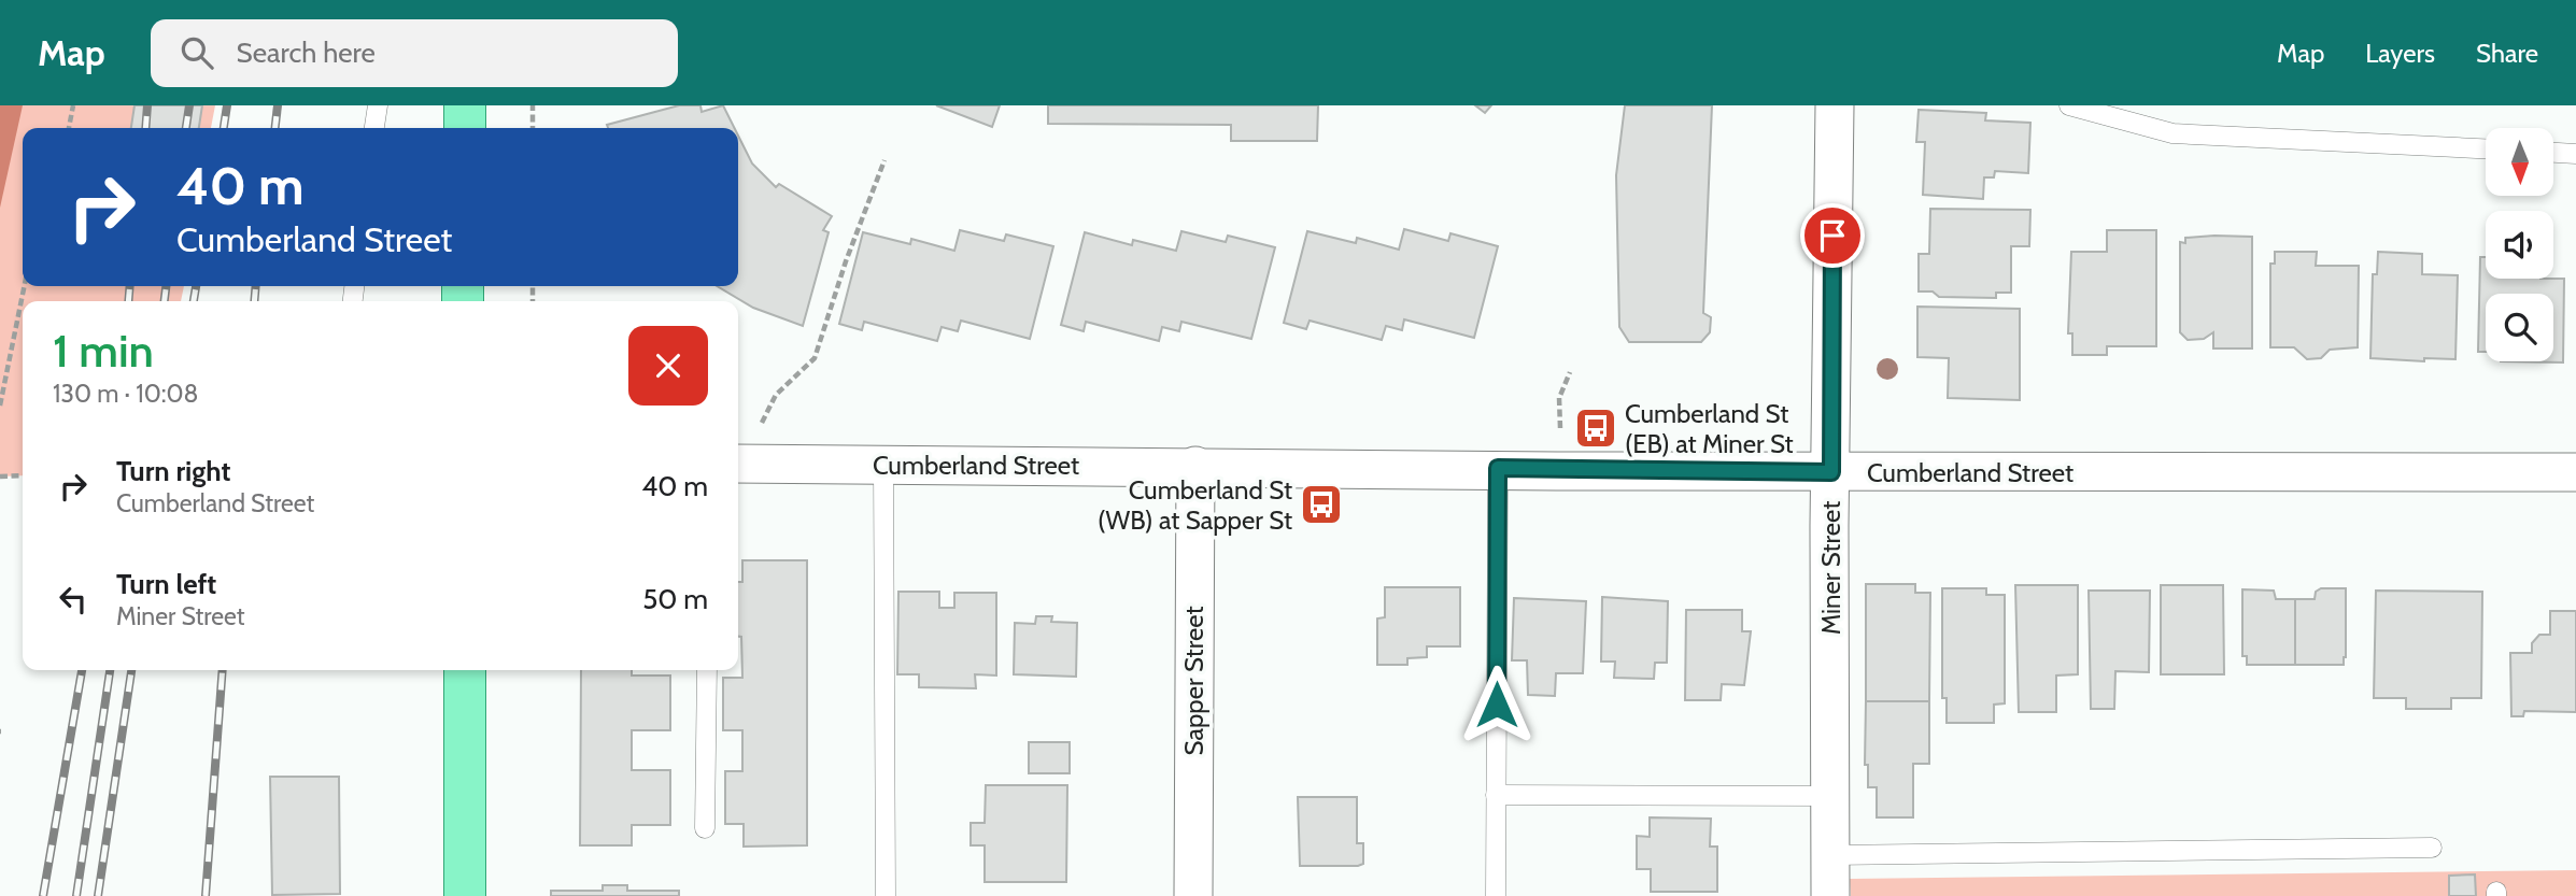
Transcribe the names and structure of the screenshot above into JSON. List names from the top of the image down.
{
  "streets": {
    "street": ["Cumberland Street", "Miner Street", "Sapper Street"]
  },
  "crossings": [
    ["Cumberland Street", "Miner Street"],
    ["Cumberland Street", "Sapper Street"]
  ],
  "places": {
    "bus stop": ["Cumberland St (EB) at Miner St", "Cumberland St (WB) at Sapper St"]
  },
  "north": "bottom",
  "page": {
    "header": "Map",
    "search": "Search here",
    "nav": ["Map", "Layers", "Share"],
    "turn": ["40 m", "Cumberland Street"],
    "heading": ["1 min", "130 m · 10:08"],
    "list": [
      {
        "name": "Turn right",
        "note": "Cumberland Street",
        "value": "40 m"
      },
      {
        "name": "Turn left",
        "note": "Miner Street",
        "value": "50 m"
      }
    ]
  }
}
